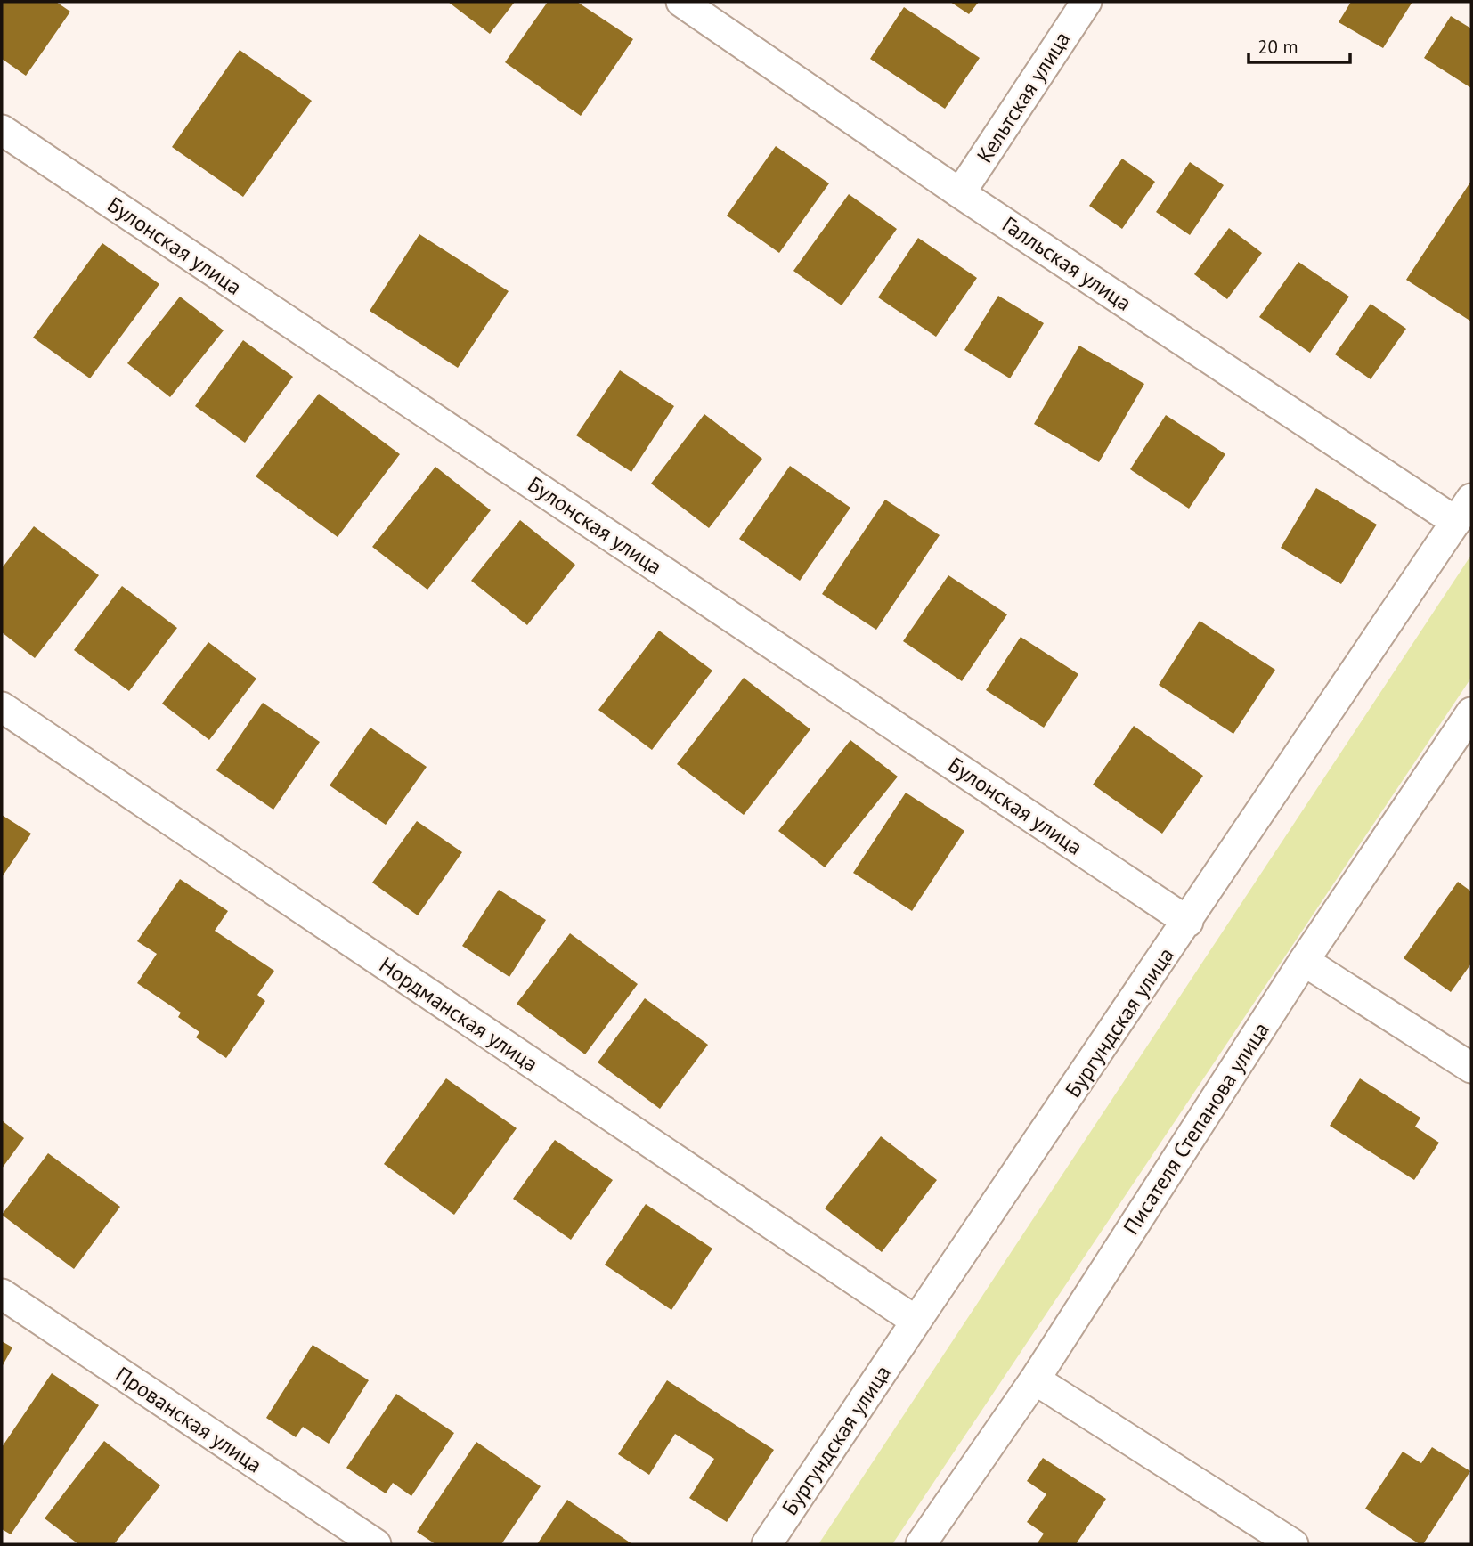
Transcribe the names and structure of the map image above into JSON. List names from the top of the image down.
{
  "streets": {
    "street": [
      "Кельтская улица",
      "Булонская улица",
      "Галльская улица",
      "Нордманская улица",
      "Бургундская улица",
      "Писателя Степанова улица",
      "Прованская улица"
    ]
  },
  "crossings": [
    ["Кельтская улица", "Галльская улица"],
    ["Булонская улица", "Бургундская улица"],
    ["Галльская улица", "Бургундская улица"],
    ["Нордманская улица", "Бургундская улица"]
  ],
  "scale_bar": "20 m"
}
